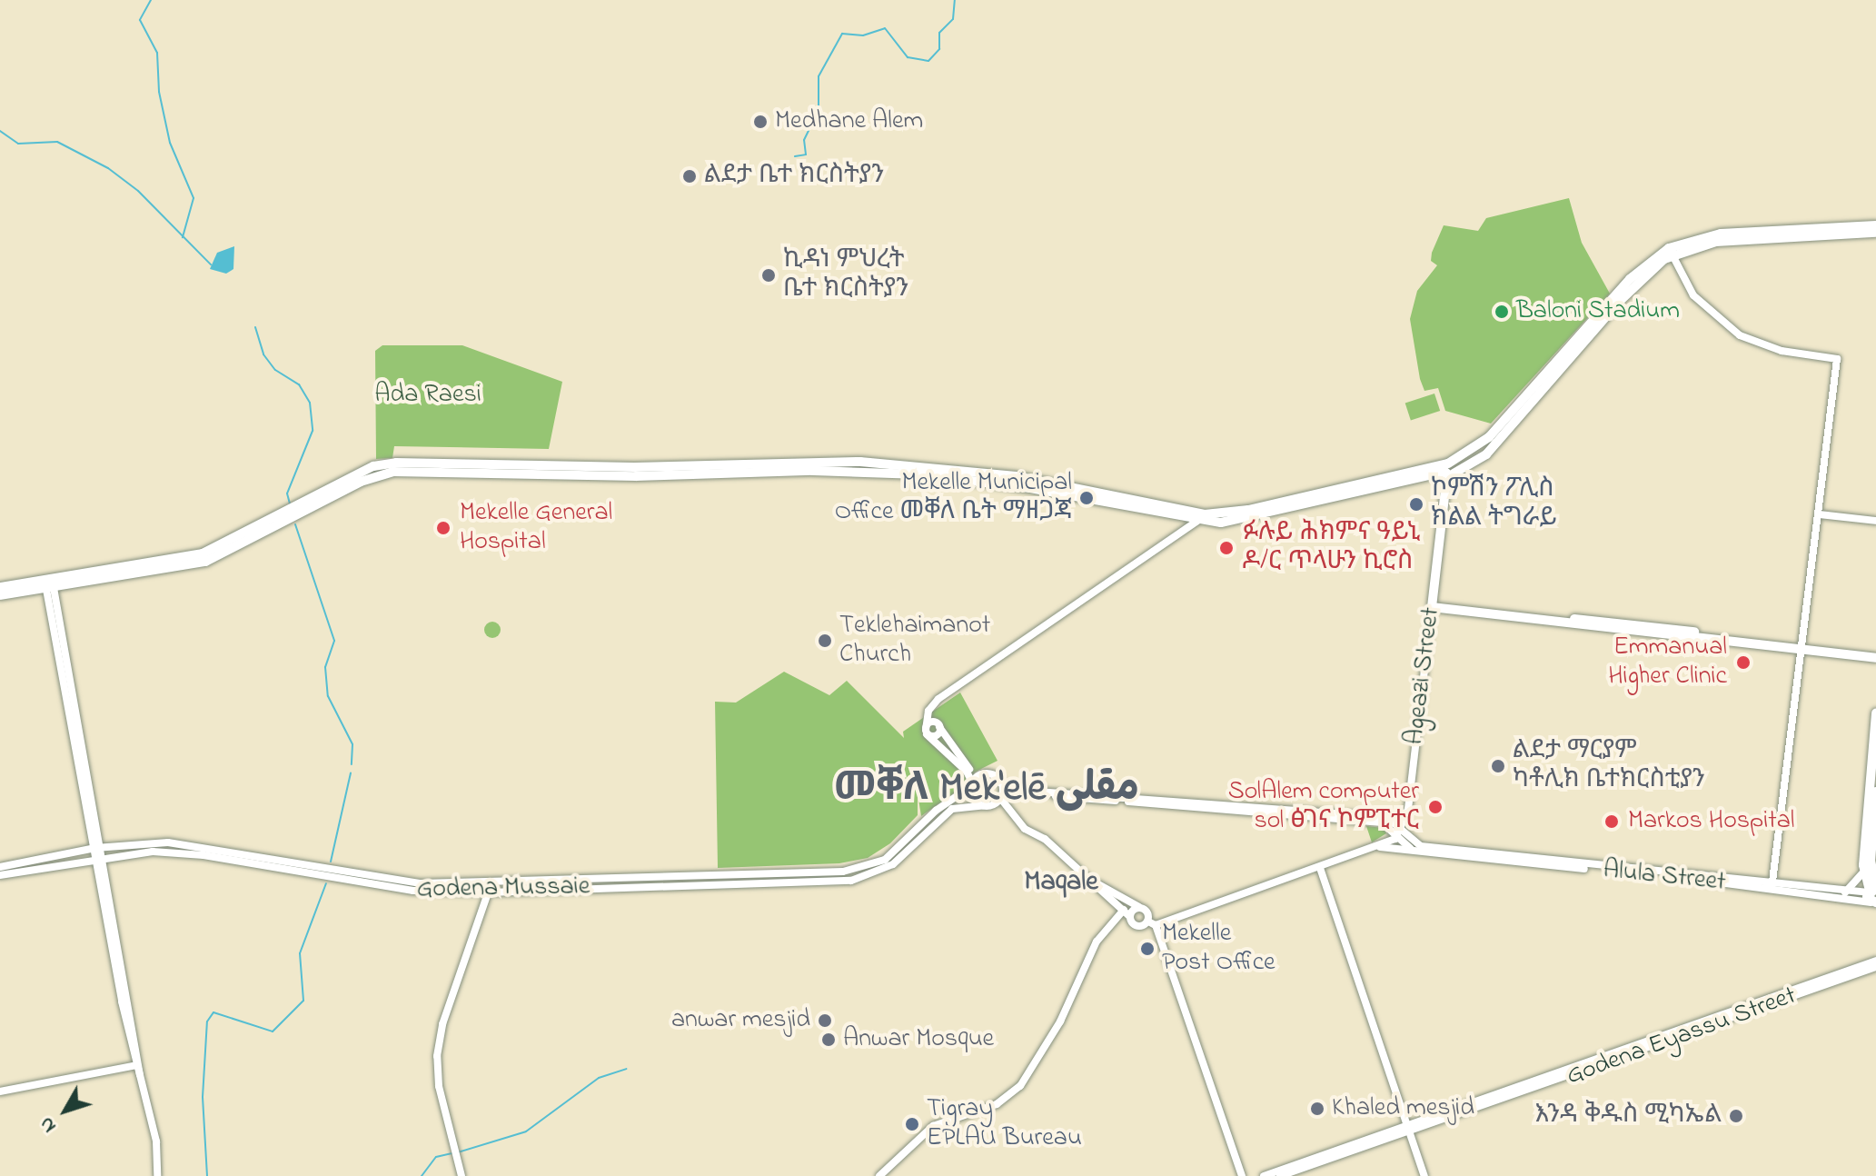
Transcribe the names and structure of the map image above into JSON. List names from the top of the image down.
{
  "streets": {
    "main road": ["Ageazi Street"],
    "street": ["Alula Street", "Godena Mussaie", "Godena Eyassu Street"]
  },
  "districts": ["መቐለ Mek'elē مقلى", "Maqale"],
  "parks": ["Ada Raesi"],
  "places": [
    "Medhane Alem",
    "ልደታ ቤተ ክርስትያን",
    "ኪዳነ ምህረት ቤተ ክርስትያን",
    "Baloni Stadium",
    "Mekelle Municipal Office መቐለ ቤት ማዘጋጃ",
    "ኮምሽን ፖሊስ ክልል ትግራይ",
    "Mekelle General Hospital",
    "ፉሉይ ሕክምና ዓይኒ ዶ/ር ጥላሁን ኪሮስ",
    "Teklehaimanot Church",
    "Emmanual Higher Clinic",
    "ልደታ ማርያም ካቶሊክ ቤተክርስቲያን",
    "SolAlem computer sol ፅገና ኮምፒተር",
    "Markos Hospital",
    "Mekelle Post Office",
    "anwar mesjid",
    "Anwar Mosque",
    "Khaled mesjid",
    "እንዳ ቅዱስ ሚካኤል",
    "Tigray EPLAU Bureau"
  ],
  "north": "bottom left"
}
